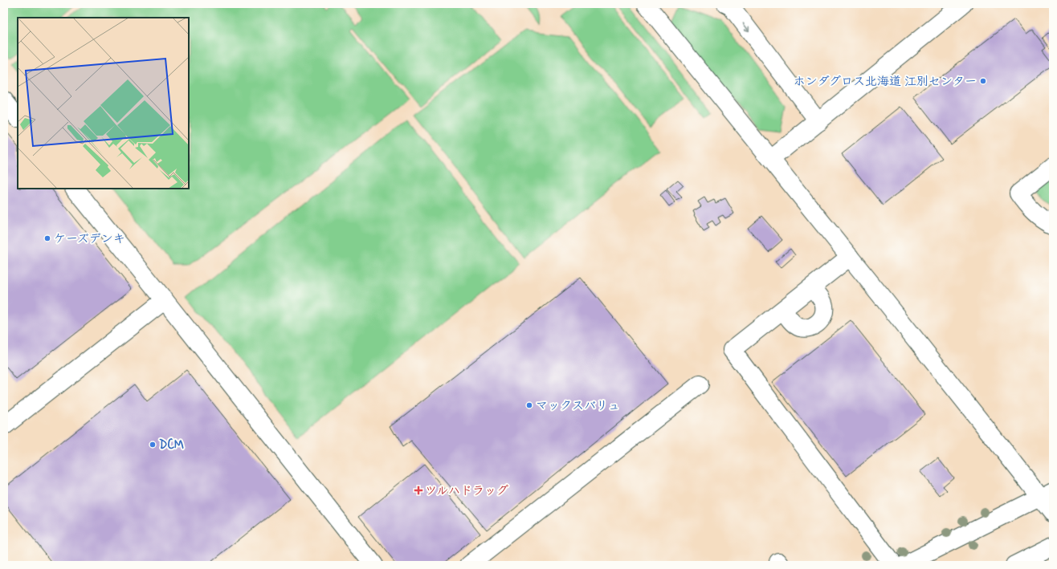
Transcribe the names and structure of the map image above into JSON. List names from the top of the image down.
{
  "places": {
    "other": [
      "ホンダグロス北海道 江別センター",
      "ケーズデンキ",
      "マックスバリュ",
      "DCM"
    ],
    "health": ["ツルハドラッグ"]
  }
}
